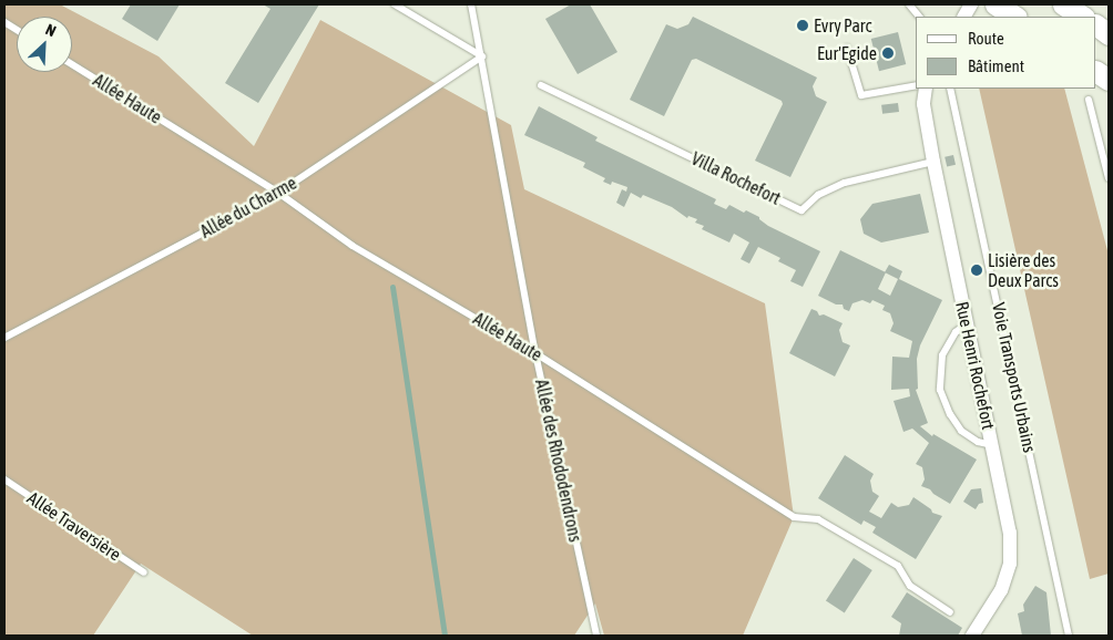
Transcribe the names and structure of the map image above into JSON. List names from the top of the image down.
{
  "streets": {
    "street": ["Rue Henri Rochefort"],
    "lane": [
      "Allée Haute",
      "Villa Rochefort",
      "Allée du Charme",
      "Voie Transports Urbains",
      "Allée des Rhododendrons",
      "Allée Traversière"
    ]
  },
  "crossings": [
    ["Allée Haute", "Allée du Charme"],
    ["Allée Haute", "Allée des Rhododendrons"],
    ["Villa Rochefort", "Rue Henri Rochefort"],
    ["Allée du Charme", "Allée des Rhododendrons"]
  ],
  "places": ["Evry Parc", "Eur'Egide", "Lisière des Deux Parcs"],
  "legend": ["Route", "Bâtiment"],
  "north": "top right"
}
